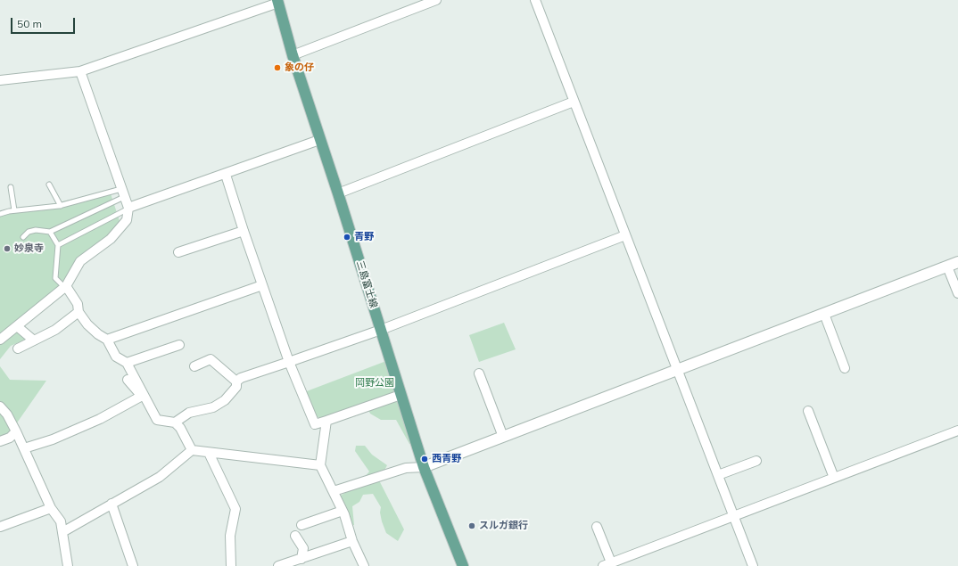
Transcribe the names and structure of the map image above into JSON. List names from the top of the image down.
{
  "streets": {
    "main road": ["三島富士線"]
  },
  "parks": ["岡野公園"],
  "places": [
    "象の仔",
    "青野",
    "妙泉寺",
    "西青野",
    "スルガ銀行"
  ],
  "scale_bar": "50 m"
}
